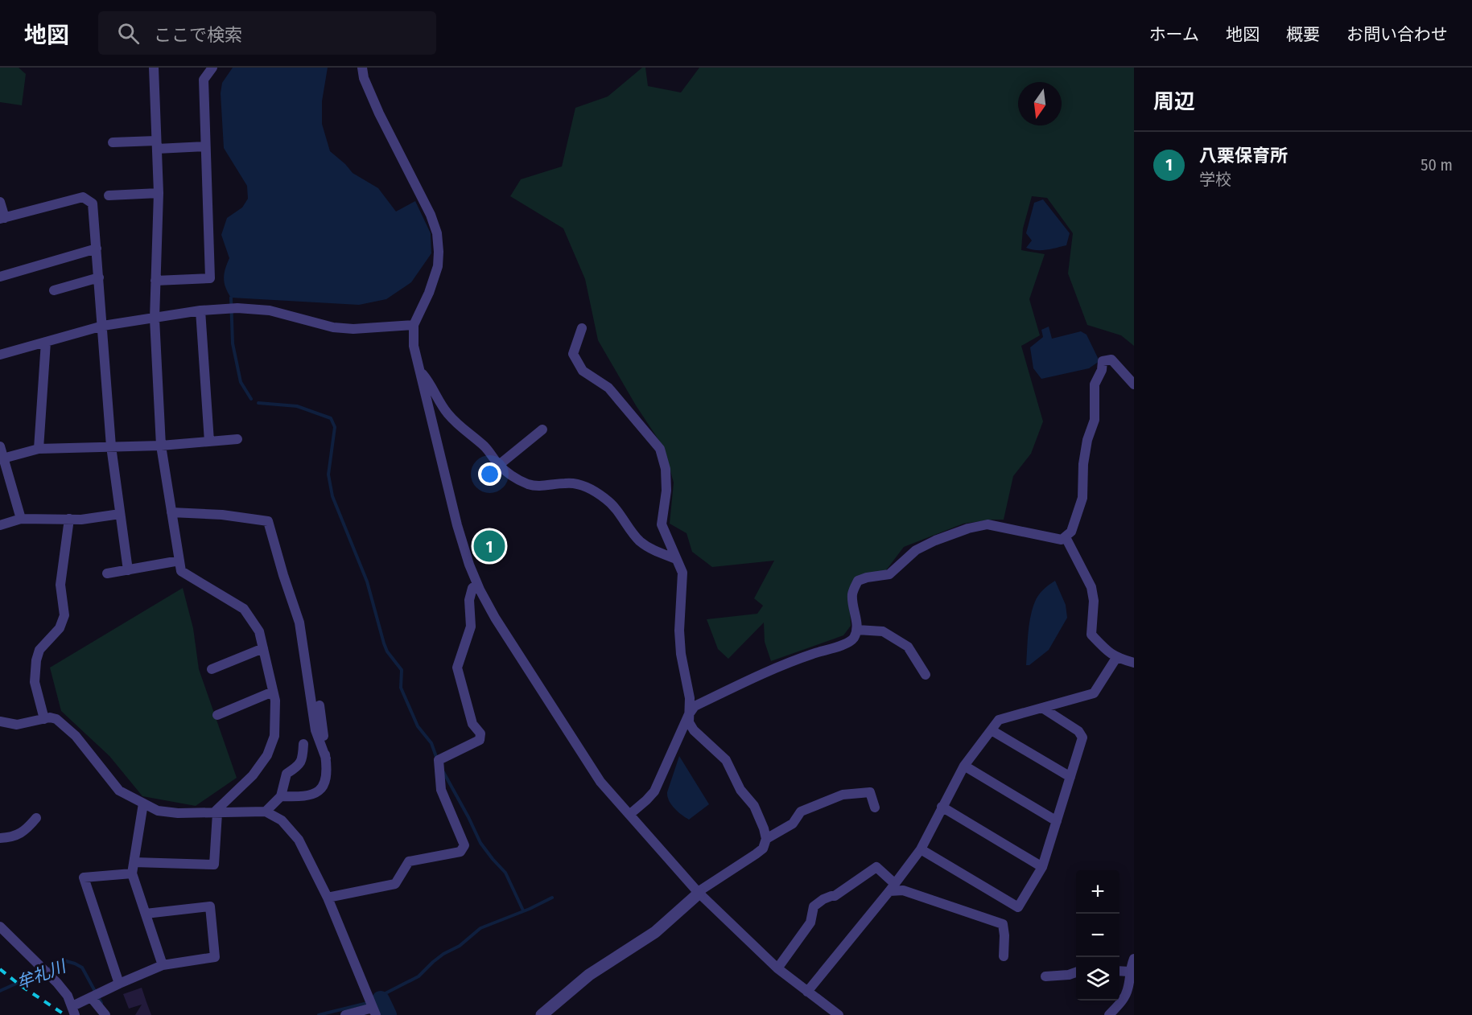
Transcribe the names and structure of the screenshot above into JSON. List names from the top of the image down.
{
  "water": ["牟礼川"],
  "north": "bottom",
  "page": {
    "header": "地図",
    "search": "ここで検索",
    "nav": [
      "ホーム",
      "地図",
      "概要",
      "お問い合わせ"
    ],
    "heading": "周辺",
    "list": [
      {
        "mark": "1",
        "name": "八栗保育所",
        "note": "学校",
        "value": "50 m"
      }
    ],
    "pins": "1",
    "map_buttons": ["+", "−"]
  }
}
